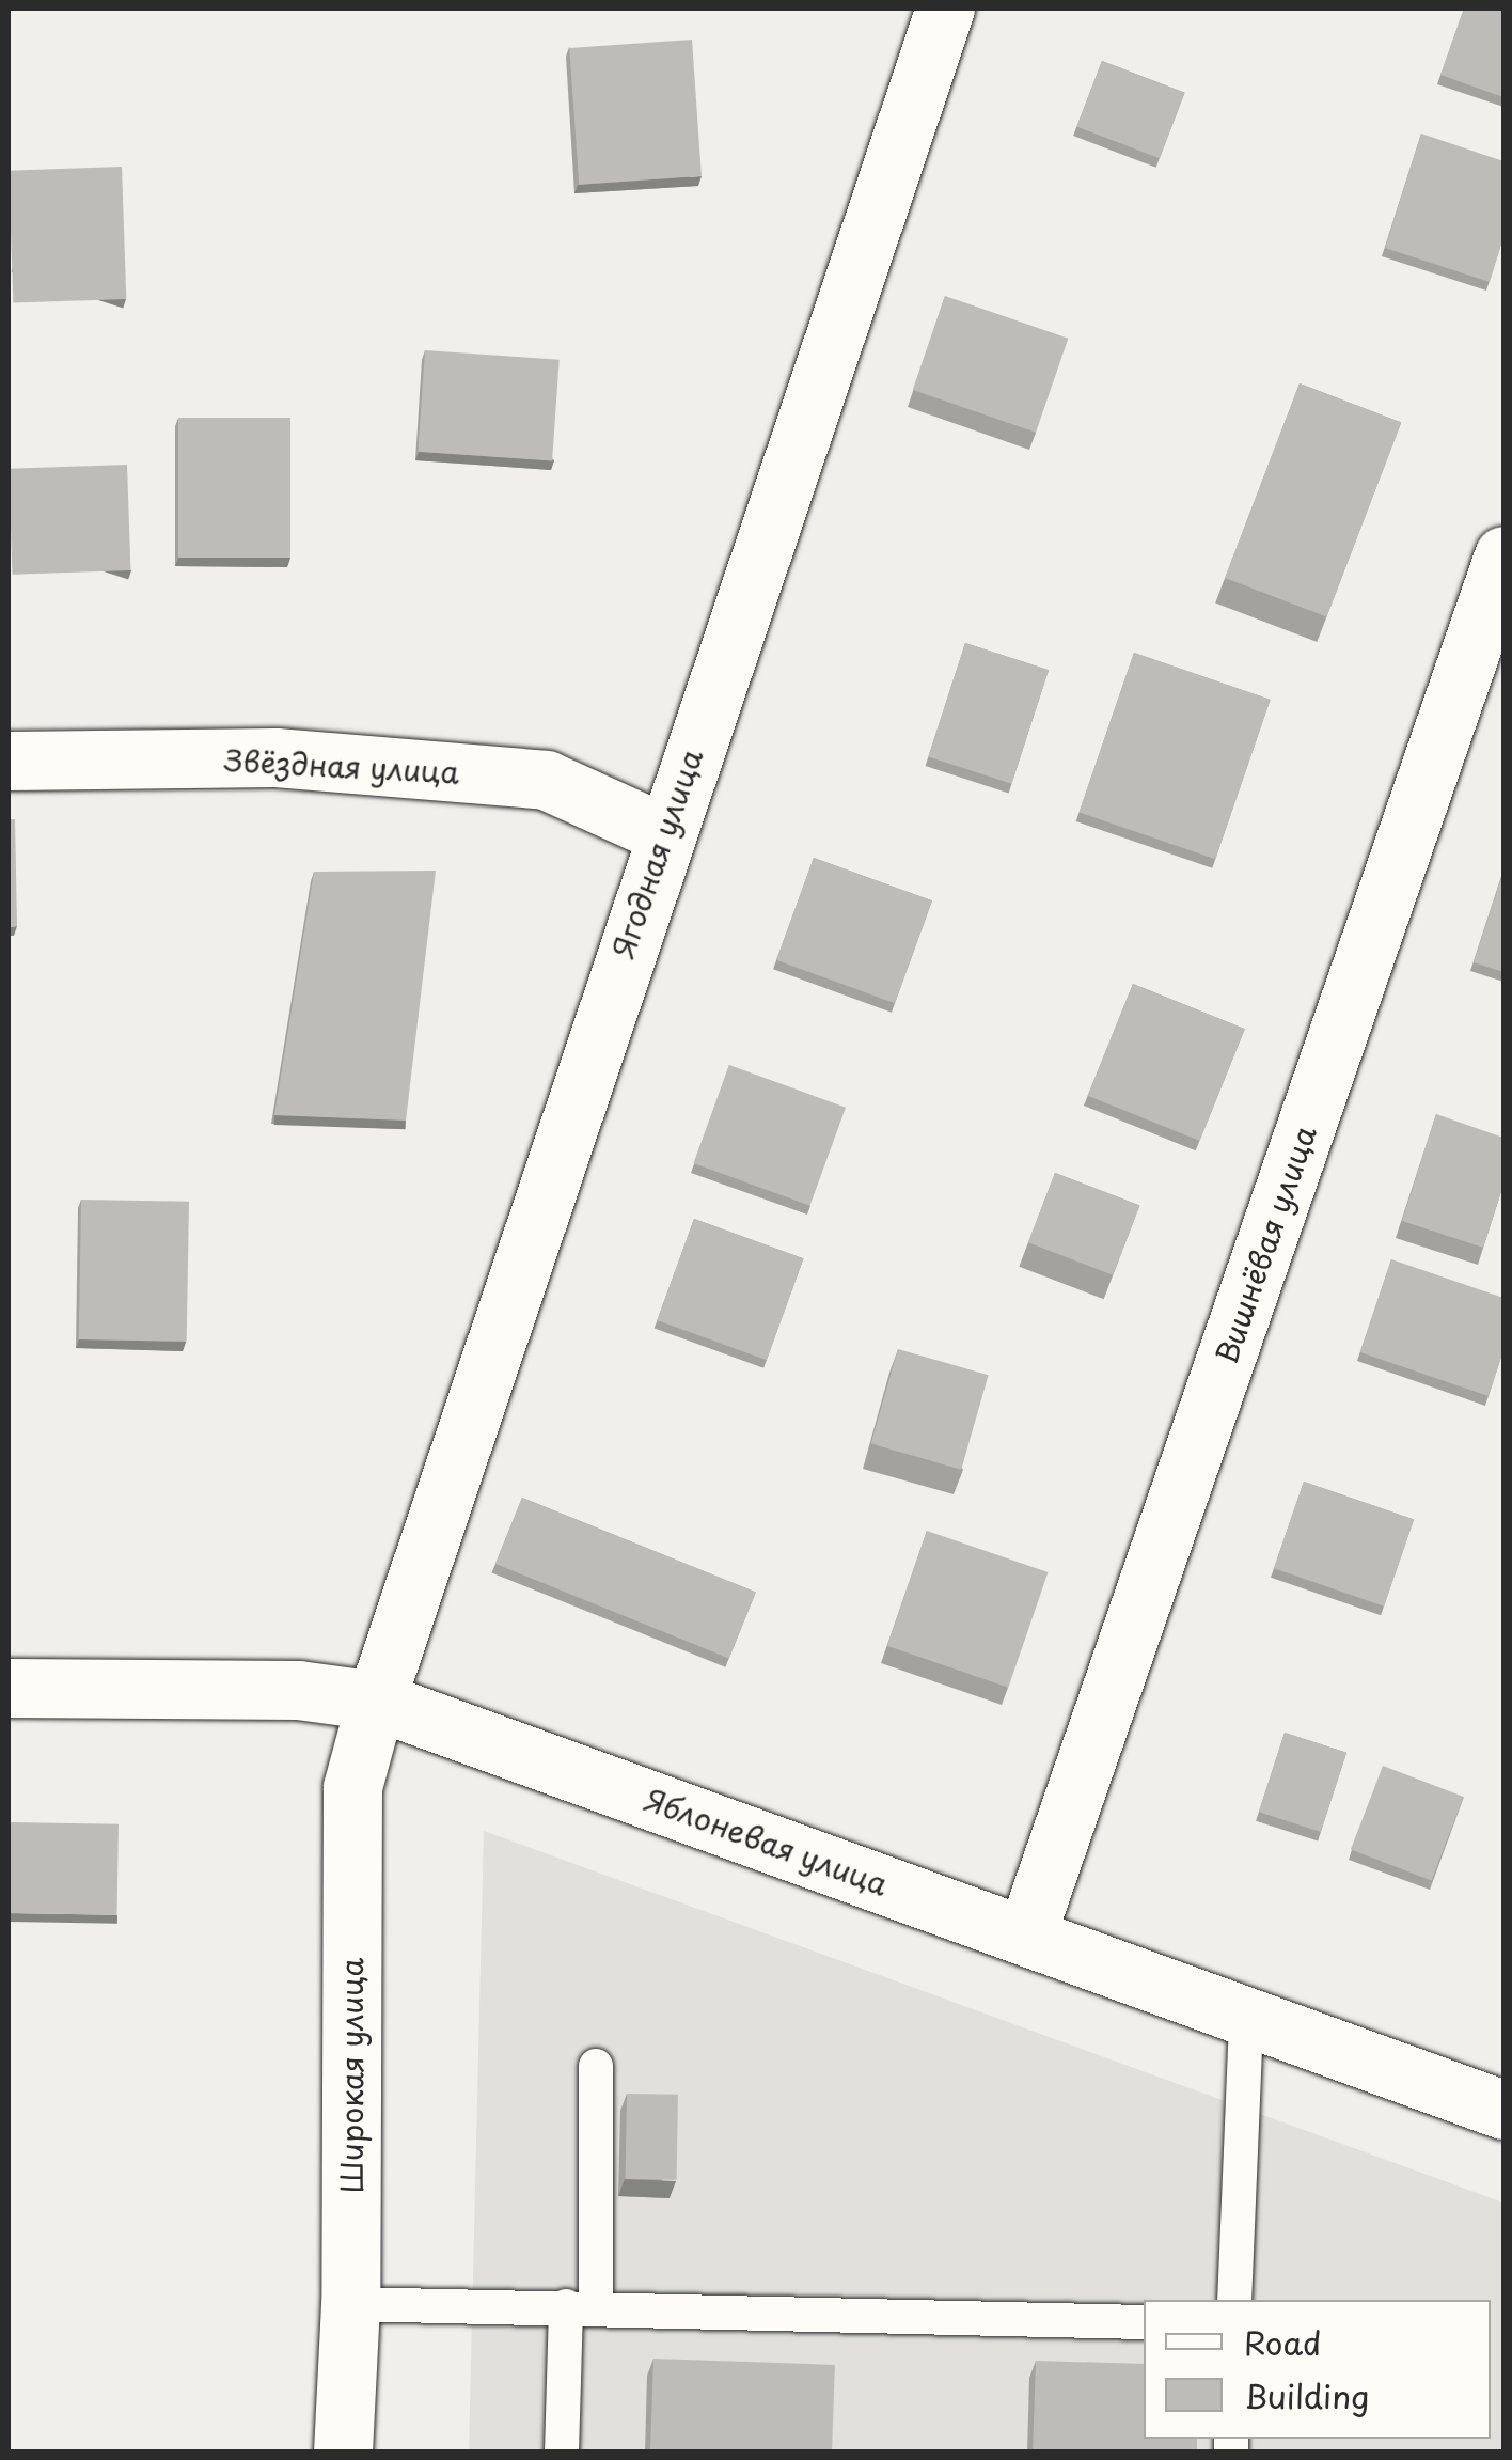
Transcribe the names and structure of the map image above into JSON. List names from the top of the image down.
{
  "streets": {
    "street": [
      "Звёздная улица",
      "Ягодная улица",
      "Вишнёвая улица",
      "Яблоневая улица",
      "Широкая улица"
    ]
  },
  "crossings": [
    ["Звёздная улица", "Ягодная улица"],
    ["Ягодная улица", "Яблоневая улица"],
    ["Ягодная улица", "Широкая улица"],
    ["Вишнёвая улица", "Яблоневая улица"],
    ["Яблоневая улица", "Широкая улица"]
  ],
  "legend": ["Road", "Building"]
}
